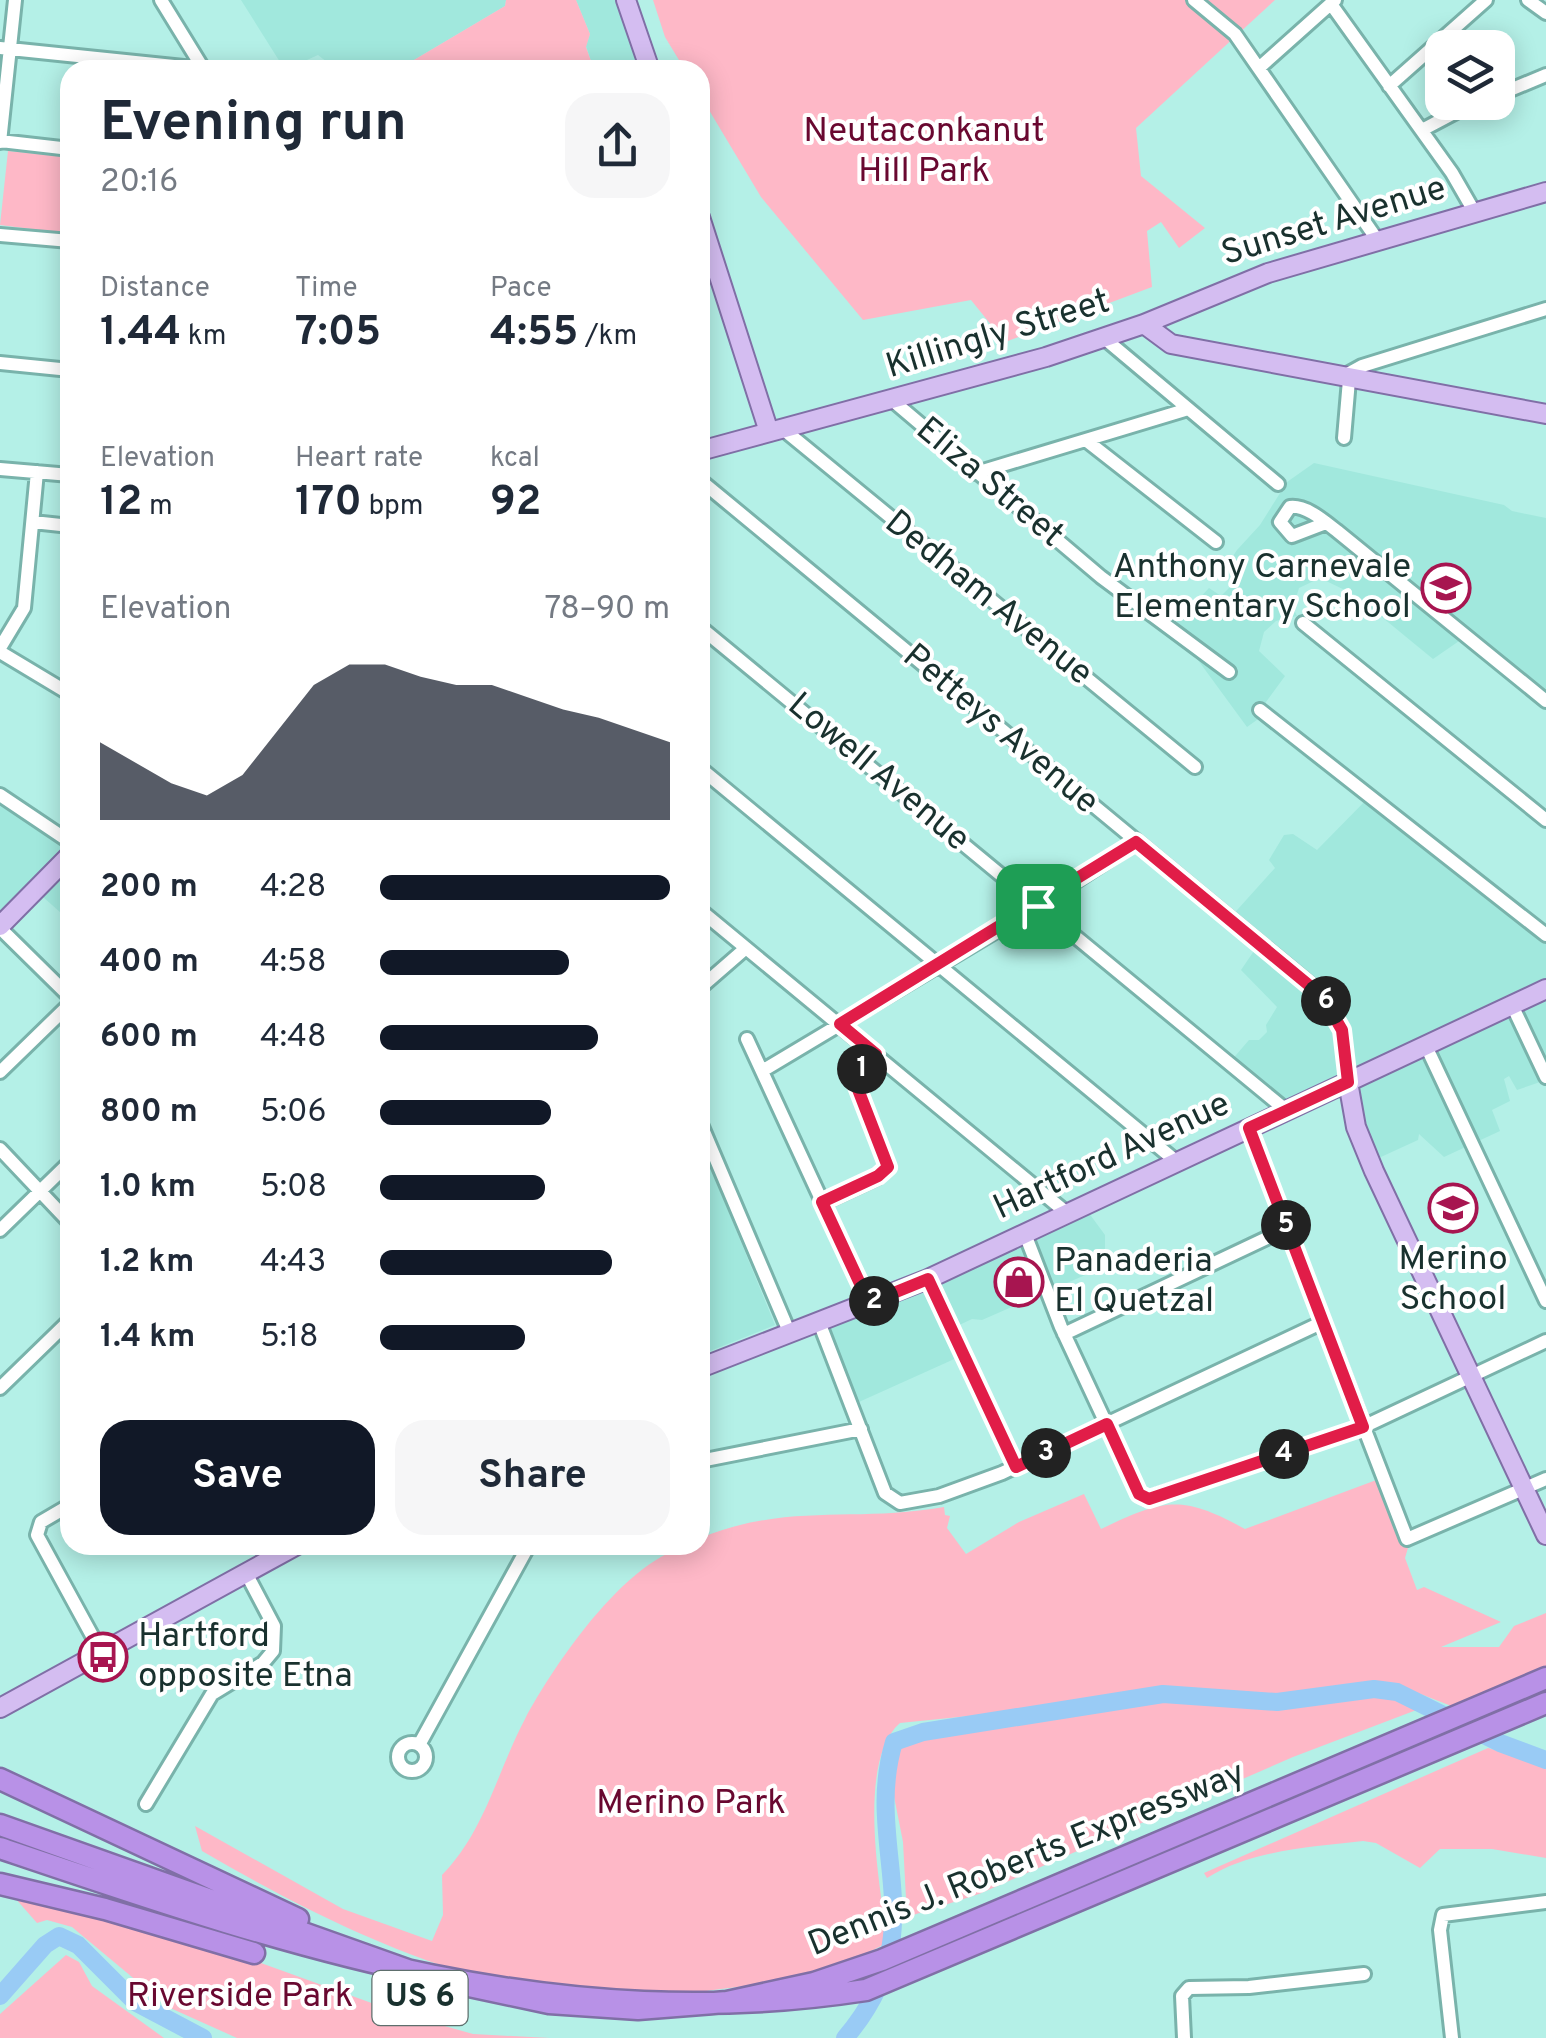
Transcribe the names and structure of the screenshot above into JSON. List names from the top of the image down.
{
  "streets": {
    "highway": ["Dennis J. Roberts Expressway", "US 6"],
    "main road": ["Sunset Avenue", "Killingly Street", "Hartford Avenue"],
    "street": [
      "Eliza Street",
      "Dedham Avenue",
      "Petteys Avenue",
      "Lowell Avenue"
    ]
  },
  "crossings": [
    ["Sunset Avenue", "Killingly Street"],
    ["Killingly Street", "Eliza Street"],
    ["Killingly Street", "Dedham Avenue"],
    ["Petteys Avenue", "Hartford Avenue"],
    ["Lowell Avenue", "Hartford Avenue"]
  ],
  "parks": ["Neutaconkanut Hill Park", "Merino Park", "Riverside Park"],
  "places": {
    "school or university": ["Anthony Carnevale Elementary School", "Merino School"],
    "shop": ["Panaderia El Quetzal"],
    "bus stop": ["Hartford opposite Etna"]
  },
  "page": {
    "heading": ["Evening run", "20:16"],
    "stats": [
      ["Distance", "1.44 km"],
      ["Time", "7:05"],
      ["Pace", "4:55 /km"],
      ["Elevation", "12 m"],
      ["Heart rate", "170 bpm"],
      ["kcal", "92"]
    ],
    "chart": ["Elevation", "78–90 m"],
    "list": [
      {
        "name": "200 m",
        "note": "4:28"
      },
      {
        "name": "400 m",
        "note": "4:58"
      },
      {
        "name": "600 m",
        "note": "4:48"
      },
      {
        "name": "800 m",
        "note": "5:06"
      },
      {
        "name": "1.0 km",
        "note": "5:08"
      },
      {
        "name": "1.2 km",
        "note": "4:43"
      },
      {
        "name": "1.4 km",
        "note": "5:18"
      }
    ],
    "pins": [
      "6",
      "1",
      "5",
      "2",
      "3",
      "4"
    ],
    "buttons": ["Save", "Share"]
  }
}
